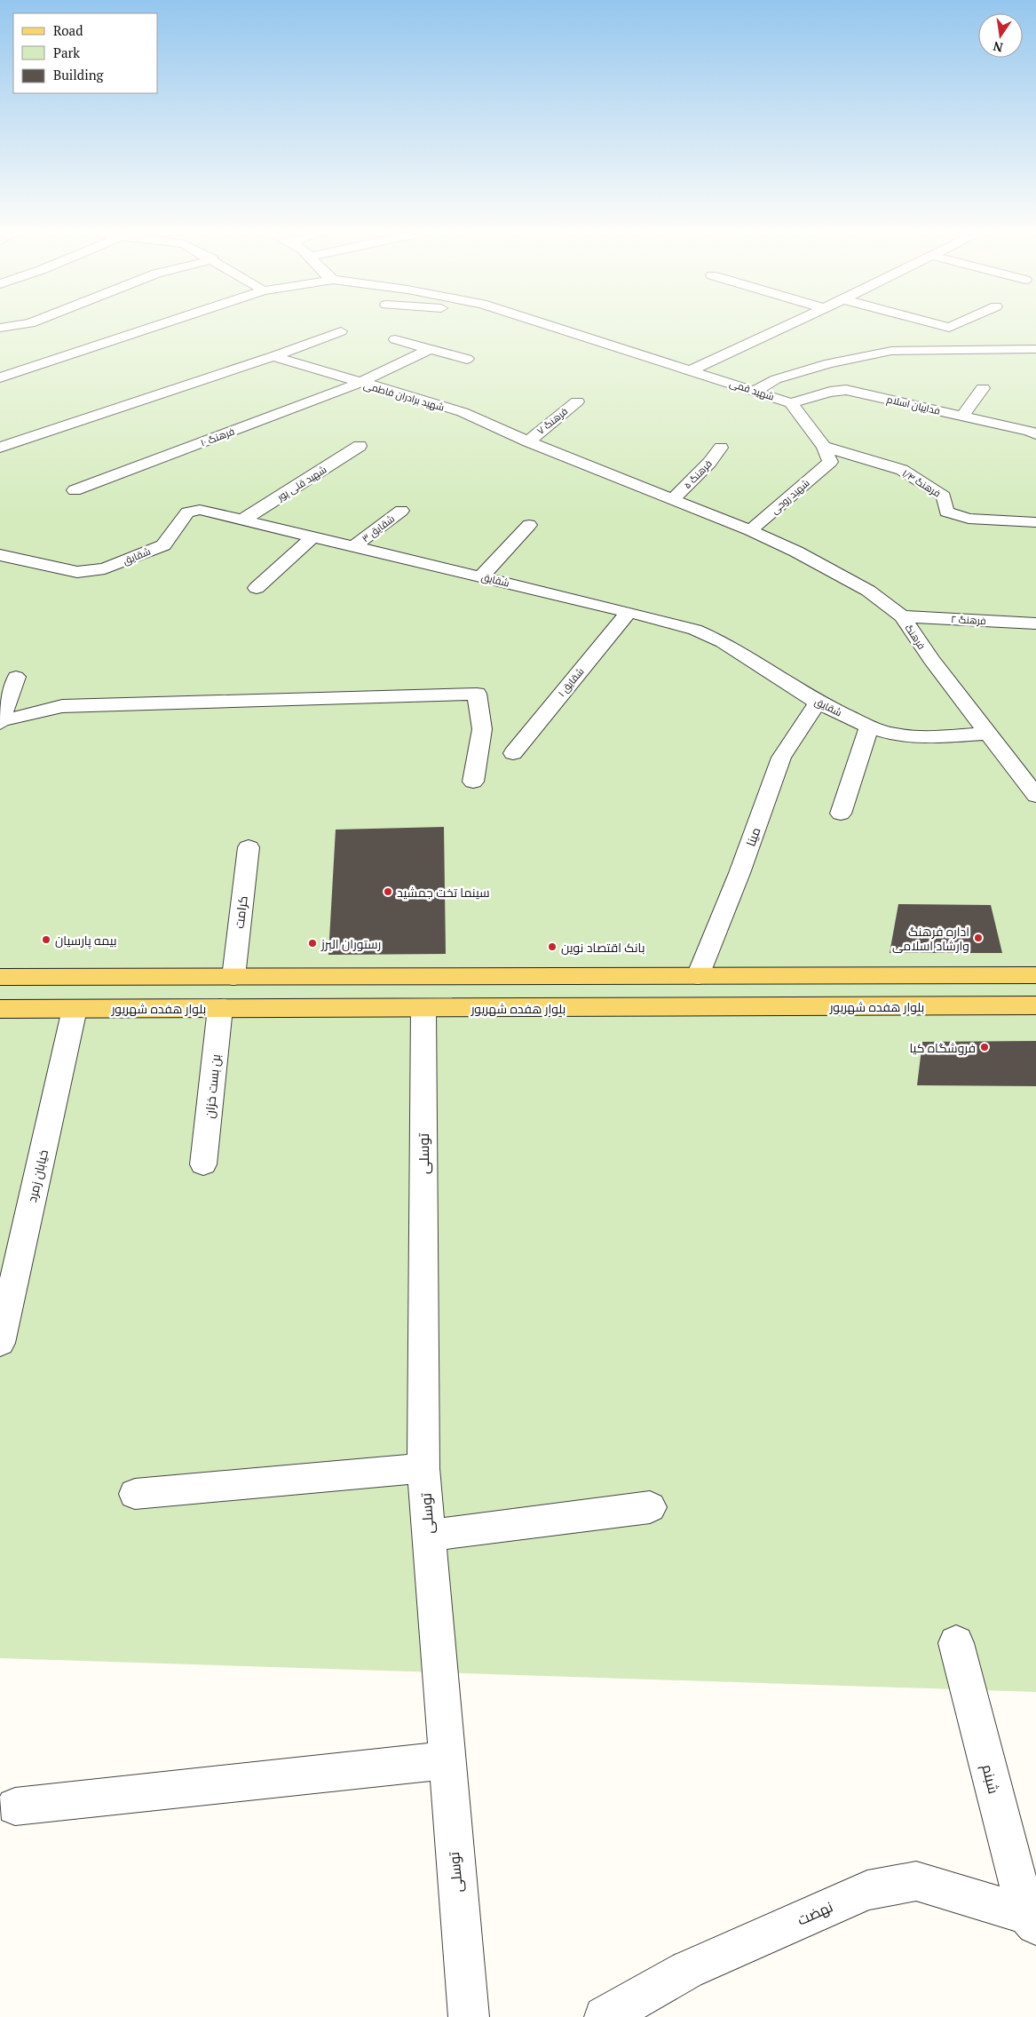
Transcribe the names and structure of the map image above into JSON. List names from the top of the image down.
{
  "streets": {
    "main road": ["بلوار هفده شهریور"],
    "street": [
      "شهید قمی",
      "شهید برادران فاطمی",
      "فداییان اسلام",
      "فرهنگ ۷",
      "فرهنگ ۱۰",
      "فرهنگ ۵",
      "شهید قلی پور",
      "فرهنگ ۱/۴",
      "شهید روحی",
      "شقایق ۳",
      "شقایق",
      "فرهنگ ۲",
      "فرهنگ",
      "شقایق ۱",
      "مینا",
      "کرامت",
      "بن بست خزان",
      "توسلی",
      "خیابان زمرد",
      "شبنم",
      "نهضت"
    ]
  },
  "crossings": [
    ["شهید قمی", "فداییان اسلام"],
    ["شهید قمی", "فرهنگ ۱/۴"],
    ["شهید قمی", "شهید روحی"],
    ["شهید برادران فاطمی", "فرهنگ ۷"],
    ["شهید برادران فاطمی", "فرهنگ ۱۰"],
    ["شهید برادران فاطمی", "فرهنگ ۵"],
    ["شهید برادران فاطمی", "شهید روحی"],
    ["شهید برادران فاطمی", "فرهنگ"],
    ["شهید قلی پور", "شقایق"],
    ["شهید روحی", "فرهنگ"],
    ["شقایق ۳", "شقایق"],
    ["شقایق", "فرهنگ"],
    ["شقایق", "شقایق ۱"],
    ["شقایق", "مینا"],
    ["فرهنگ ۲", "فرهنگ"],
    ["بلوار هفده شهریور", "بن بست خزان"],
    ["بلوار هفده شهریور", "توسلی"],
    ["بلوار هفده شهریور", "خیابان زمرد"],
    ["شبنم", "نهضت"]
  ],
  "places": [
    "سینما تخت جمشید",
    "اداره فرهنگ وارشاد اسلامی",
    "بیمه پارسیان",
    "رستوران البرز",
    "بانک اقتصاد نوین",
    "فروشگاه کیا"
  ],
  "legend": ["Road", "Park", "Building"],
  "north": "bottom"
}
